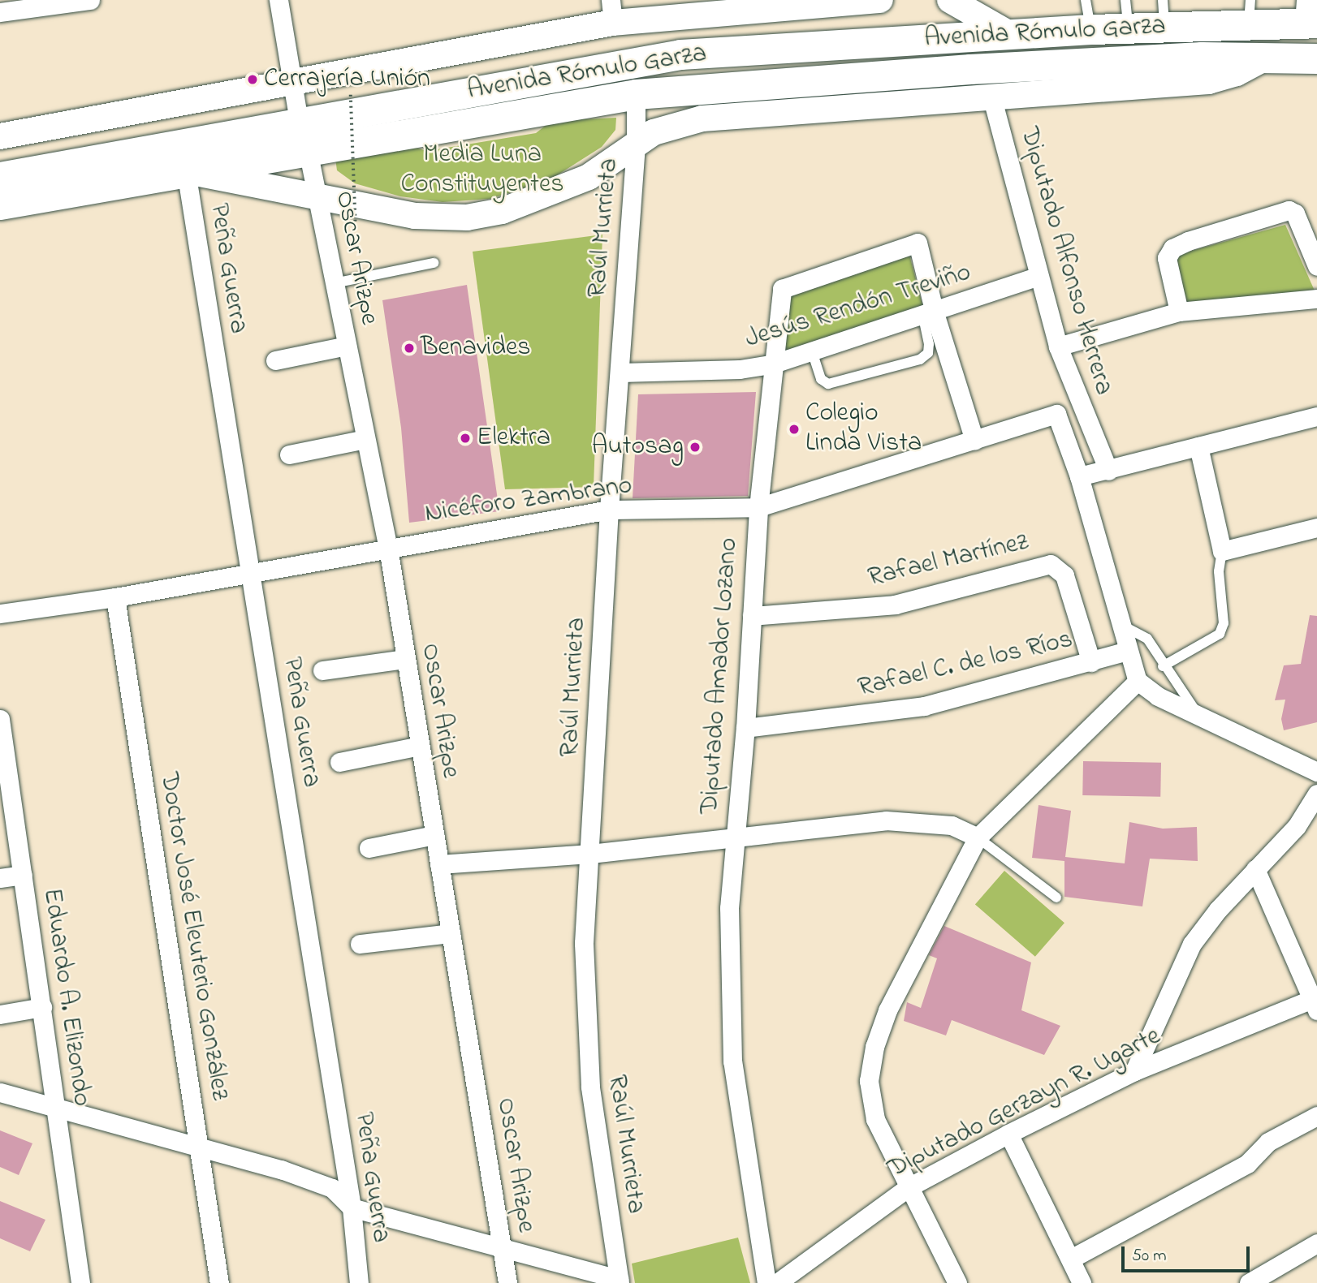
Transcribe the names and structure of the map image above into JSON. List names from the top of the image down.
{
  "streets": {
    "main road": ["Avenida Rómulo Garza"],
    "street": [
      "Raúl Murrieta",
      "Oscar Arizpe",
      "Diputado Alfonso Herrera",
      "Peña Guerra",
      "Jesús Rendón Treviño",
      "Nicéforo Zambrano",
      "Rafael Martínez",
      "Rafael C. de los Ríos",
      "Diputado Amador Lozano",
      "Doctor José Eleuterio González",
      "Eduardo A. Elizondo",
      "Diputado Gerzayn R. Ugarte"
    ]
  },
  "crossings": [
    ["Avenida Rómulo Garza", "Raúl Murrieta"],
    ["Avenida Rómulo Garza", "Oscar Arizpe"],
    ["Avenida Rómulo Garza", "Diputado Alfonso Herrera"],
    ["Avenida Rómulo Garza", "Peña Guerra"],
    ["Raúl Murrieta", "Jesús Rendón Treviño"],
    ["Raúl Murrieta", "Nicéforo Zambrano"],
    ["Oscar Arizpe", "Nicéforo Zambrano"],
    ["Diputado Alfonso Herrera", "Jesús Rendón Treviño"],
    ["Diputado Alfonso Herrera", "Nicéforo Zambrano"],
    ["Diputado Alfonso Herrera", "Rafael C. de los Ríos"],
    ["Peña Guerra", "Nicéforo Zambrano"],
    ["Jesús Rendón Treviño", "Diputado Amador Lozano"],
    ["Nicéforo Zambrano", "Diputado Amador Lozano"],
    ["Nicéforo Zambrano", "Doctor José Eleuterio González"],
    ["Rafael Martínez", "Rafael C. de los Ríos"],
    ["Rafael Martínez", "Diputado Amador Lozano"],
    ["Rafael C. de los Ríos", "Diputado Amador Lozano"]
  ],
  "parks": ["Media Luna Constituyentes"],
  "places": [
    "Cerrajería Unión",
    "Benavides",
    "Colegio Linda Vista",
    "Elektra",
    "Autosag"
  ],
  "scale_bar": "50 m"
}
